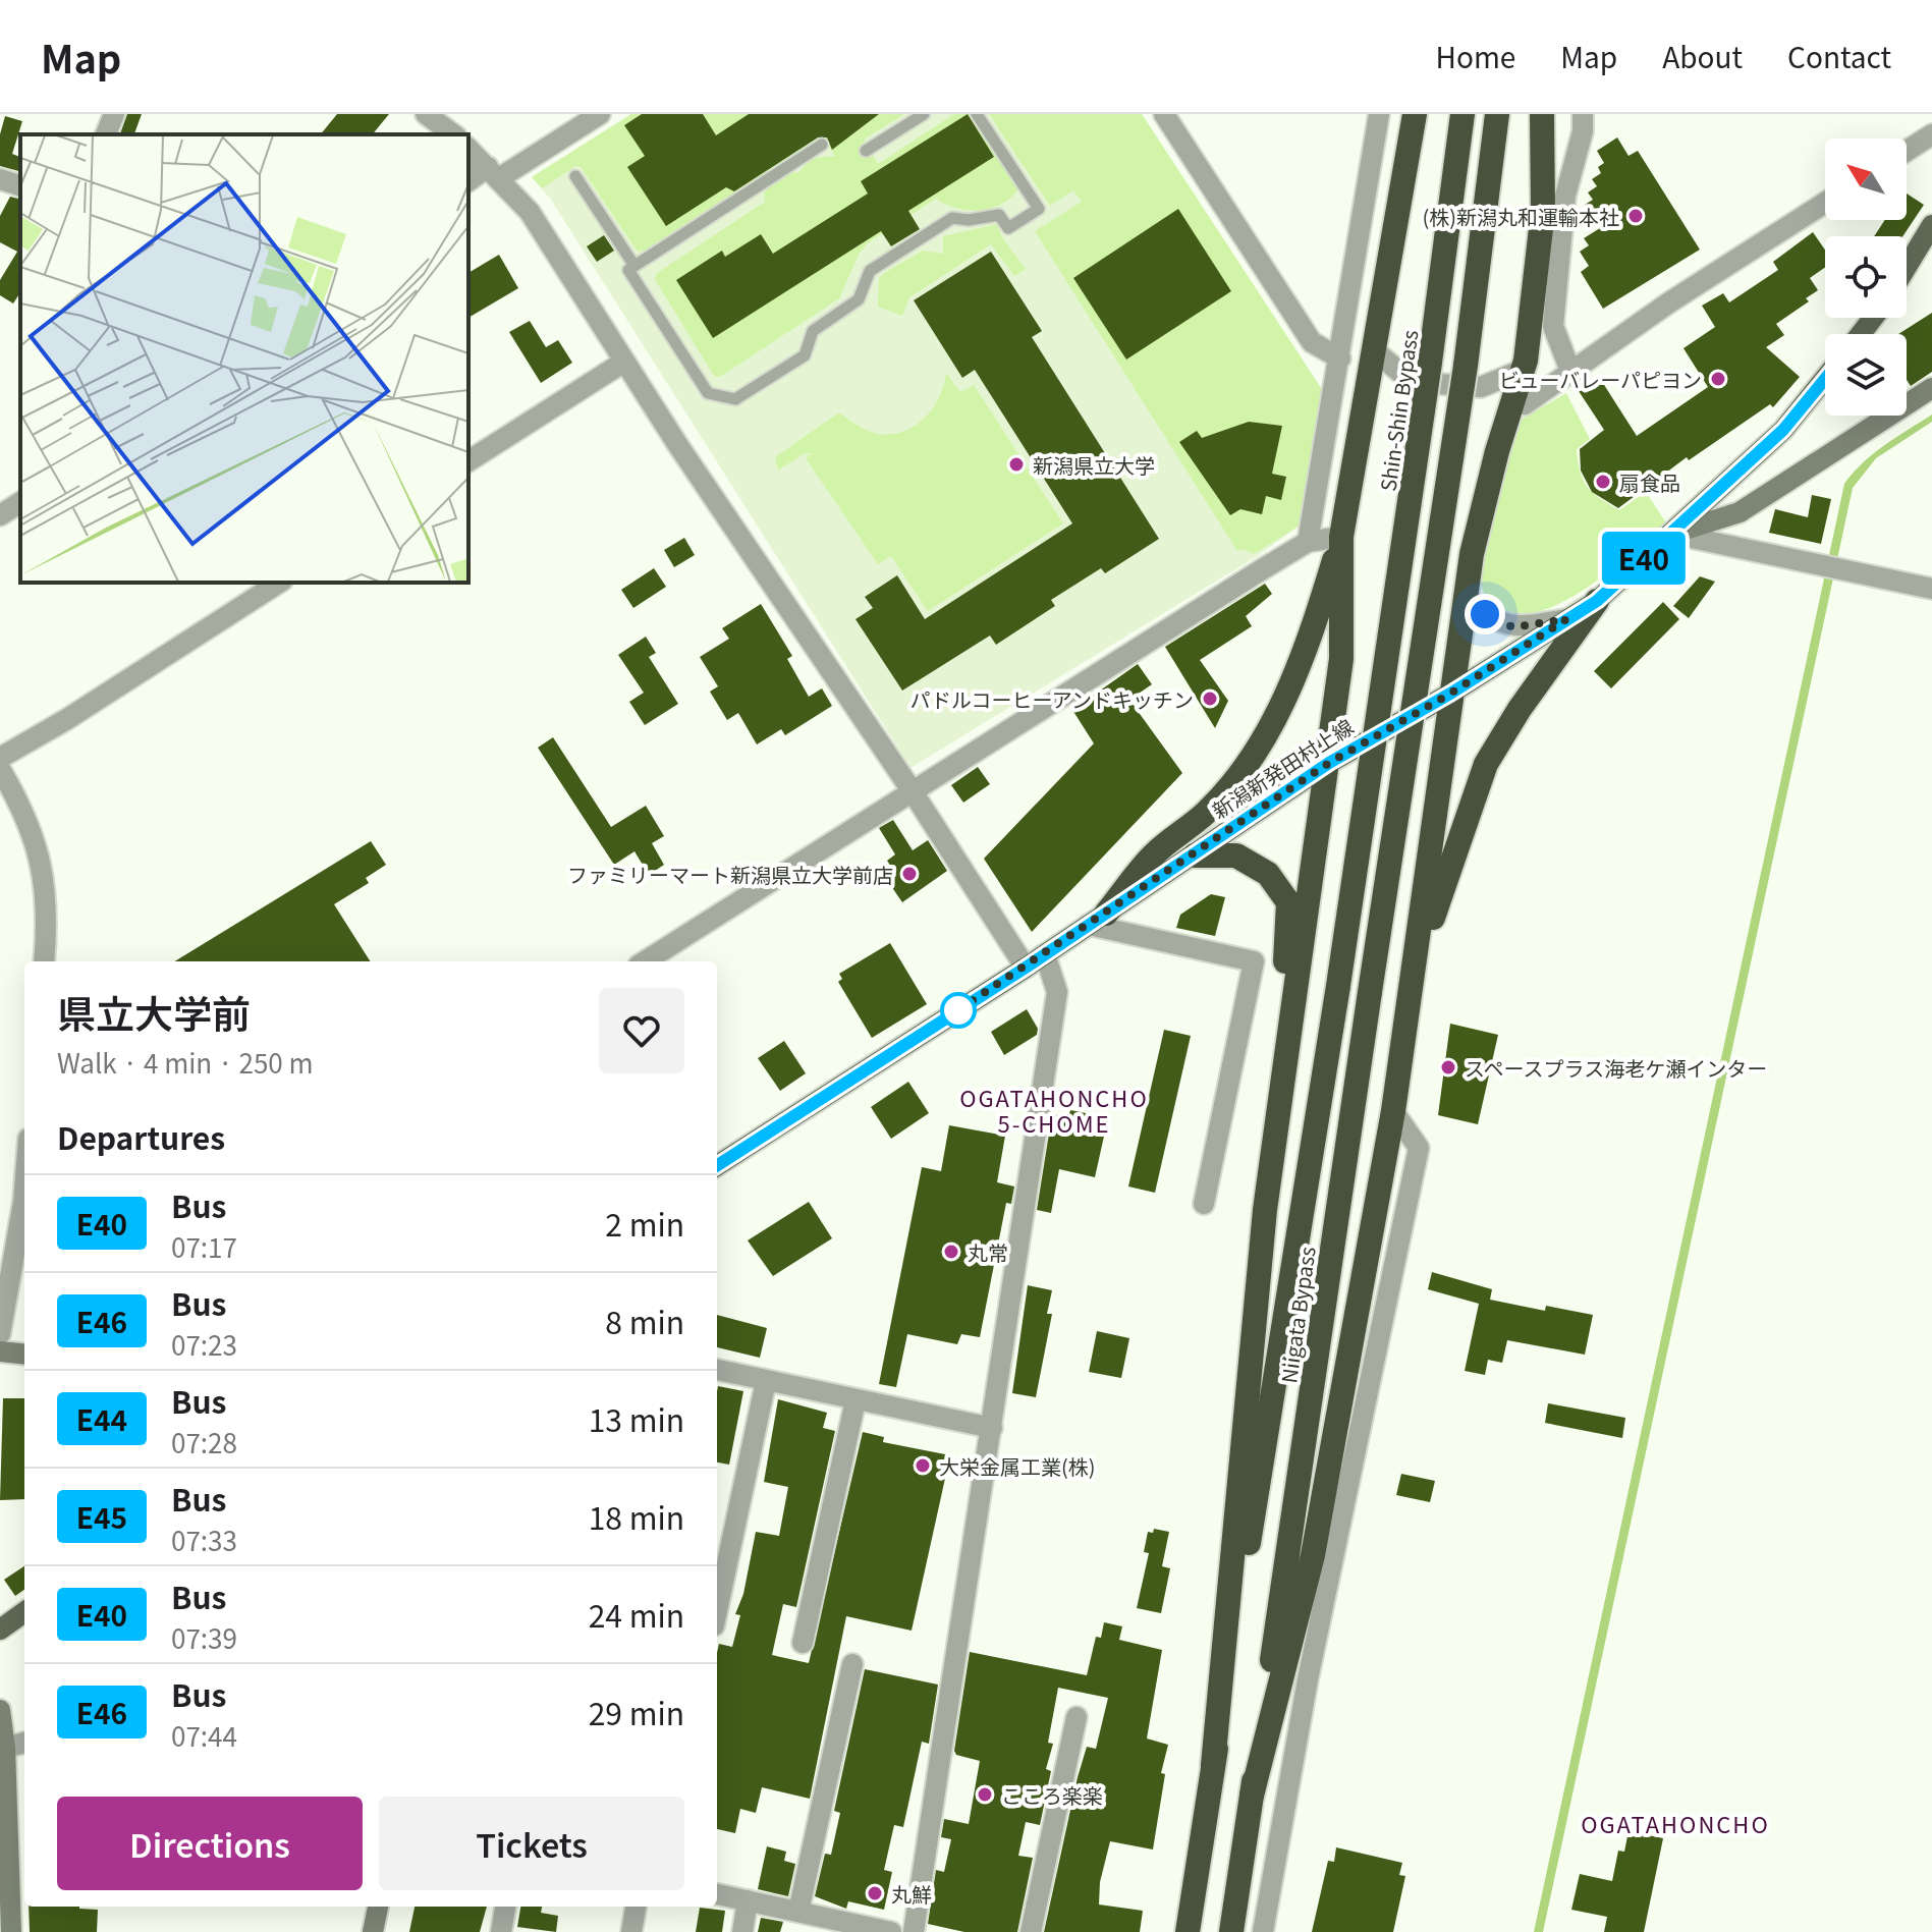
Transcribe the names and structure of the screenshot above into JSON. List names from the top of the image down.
{
  "streets": {
    "highway": ["Shin-Shin Bypass", "Niigata Bypass"],
    "main road": ["新潟新発田村上線"]
  },
  "crossings": [
    ["Shin-Shin Bypass", "Niigata Bypass"]
  ],
  "districts": ["OGATAHONCHO 5-CHOME", "OGATAHONCHO"],
  "places": [
    "(株)新潟丸和運輸本社",
    "ビューバレーパピヨン",
    "新潟県立大学",
    "扇食品",
    "パドルコーヒーアンドキッチン",
    "ファミリーマート新潟県立大学前店",
    "スペースプラス海老ケ瀬インター",
    "丸常",
    "大栄金属工業(株)",
    "こころ楽楽",
    "丸鮮"
  ],
  "lines": ["bus line E40"],
  "north": "top left",
  "page": {
    "header": "Map",
    "nav": [
      "Home",
      "Map",
      "About",
      "Contact"
    ],
    "on_map": "E40",
    "heading": [
      ["県立大学前", "Walk · 4 min · 250 m"],
      "Departures"
    ],
    "list": [
      {
        "mark": "E40",
        "name": "Bus",
        "note": "07:17",
        "value": "2 min"
      },
      {
        "mark": "E46",
        "name": "Bus",
        "note": "07:23",
        "value": "8 min"
      },
      {
        "mark": "E44",
        "name": "Bus",
        "note": "07:28",
        "value": "13 min"
      },
      {
        "mark": "E45",
        "name": "Bus",
        "note": "07:33",
        "value": "18 min"
      },
      {
        "mark": "E40",
        "name": "Bus",
        "note": "07:39",
        "value": "24 min"
      },
      {
        "mark": "E46",
        "name": "Bus",
        "note": "07:44",
        "value": "29 min"
      }
    ],
    "buttons": ["Directions", "Tickets"]
  }
}
